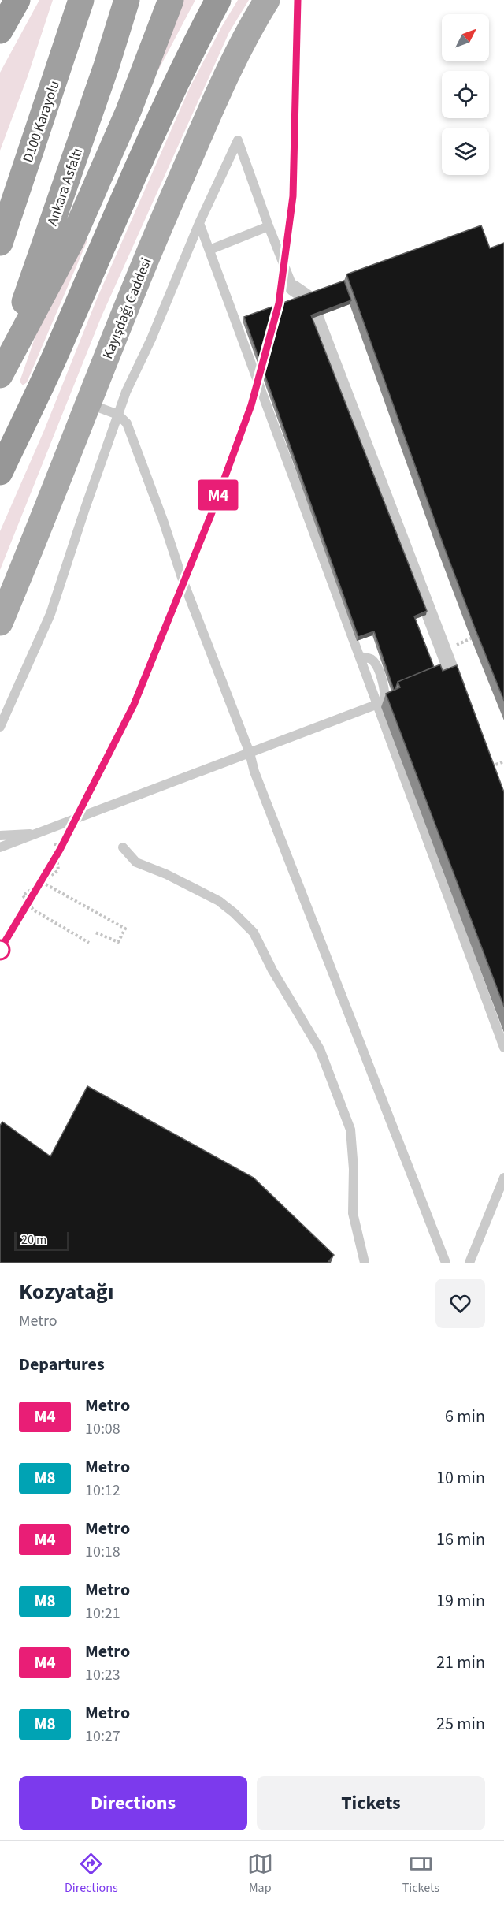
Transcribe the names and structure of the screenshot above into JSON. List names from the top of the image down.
{
  "streets": {
    "highway": ["D100 Karayolu", "Ankara Asfaltı"],
    "main road": ["Kayışdağı Caddesi"]
  },
  "lines": ["metro line M4"],
  "scale_bar": "20 m",
  "north": "top right",
  "page": {
    "on_map": "M4",
    "scale": "20 m",
    "heading": [
      ["Kozyatağı", "Metro"],
      "Departures"
    ],
    "list": [
      {
        "mark": "M4",
        "name": "Metro",
        "note": "10:08",
        "value": "6 min"
      },
      {
        "mark": "M8",
        "name": "Metro",
        "note": "10:12",
        "value": "10 min"
      },
      {
        "mark": "M4",
        "name": "Metro",
        "note": "10:18",
        "value": "16 min"
      },
      {
        "mark": "M8",
        "name": "Metro",
        "note": "10:21",
        "value": "19 min"
      },
      {
        "mark": "M4",
        "name": "Metro",
        "note": "10:23",
        "value": "21 min"
      },
      {
        "mark": "M8",
        "name": "Metro",
        "note": "10:27",
        "value": "25 min"
      }
    ],
    "buttons": ["Directions", "Tickets"],
    "tabs": ["Directions", "Map", "Tickets"]
  }
}
